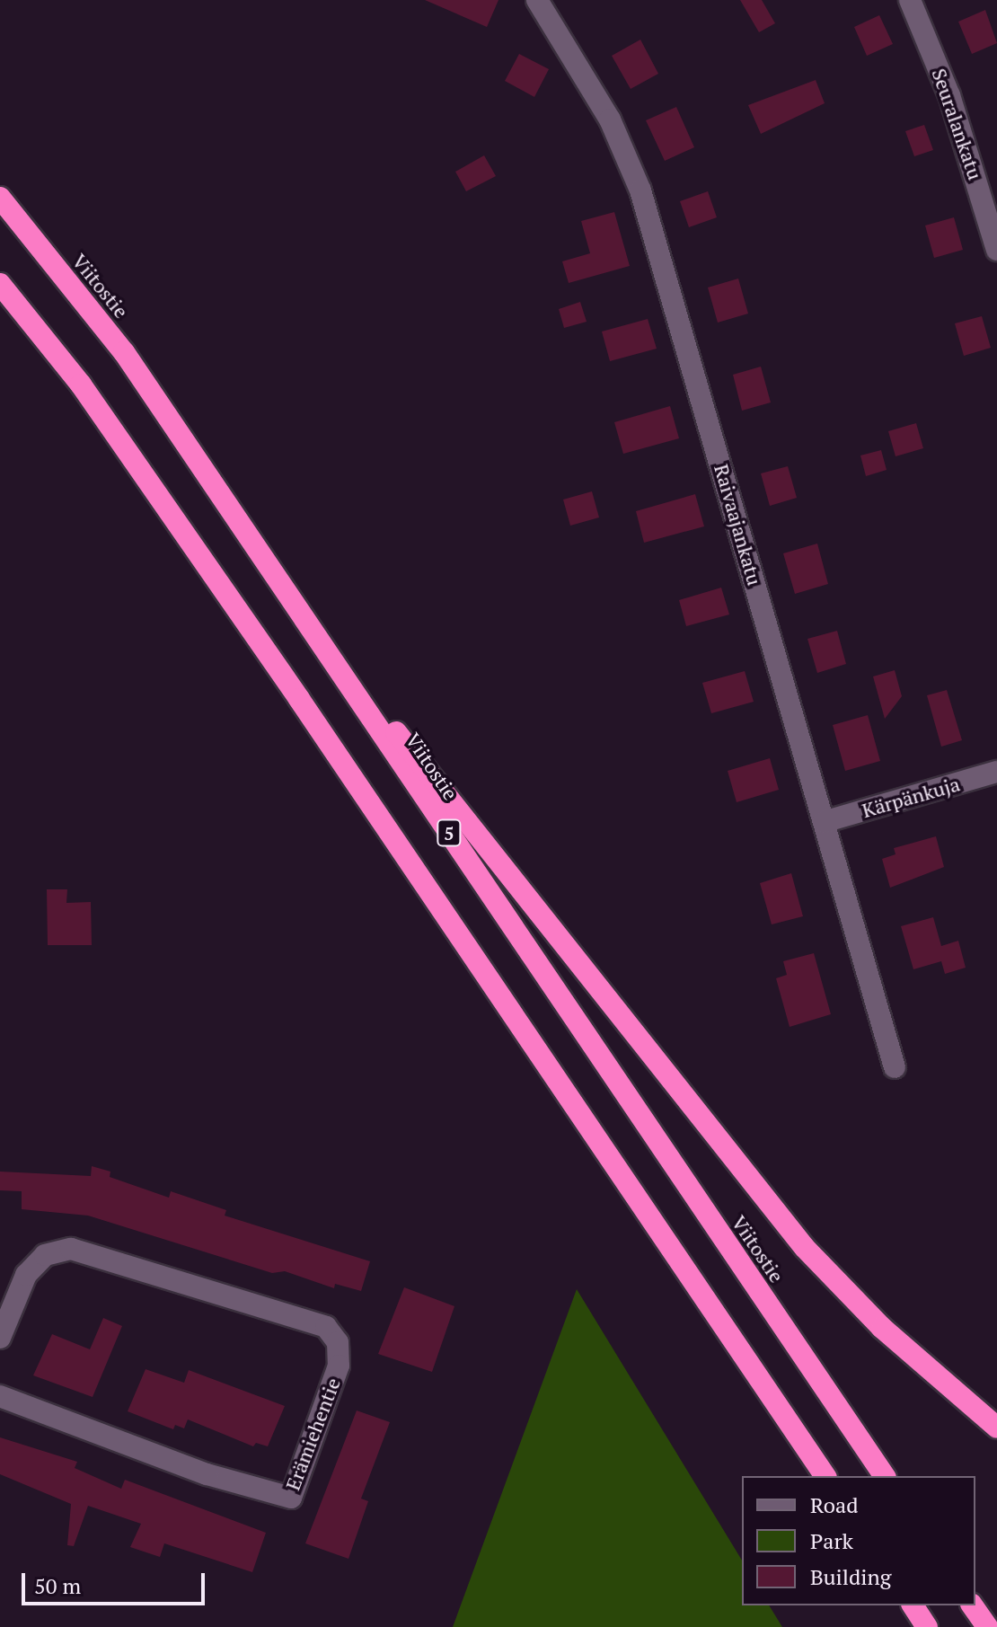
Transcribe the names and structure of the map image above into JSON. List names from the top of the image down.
{
  "streets": {
    "highway": ["Viitostie", "5"],
    "street": [
      "Seuralankatu",
      "Raivaajankatu",
      "Kärpänkuja",
      "Erämiehentie"
    ]
  },
  "crossings": [
    ["Raivaajankatu", "Kärpänkuja"]
  ],
  "legend": ["Road", "Park", "Building"],
  "scale_bar": "50 m"
}
